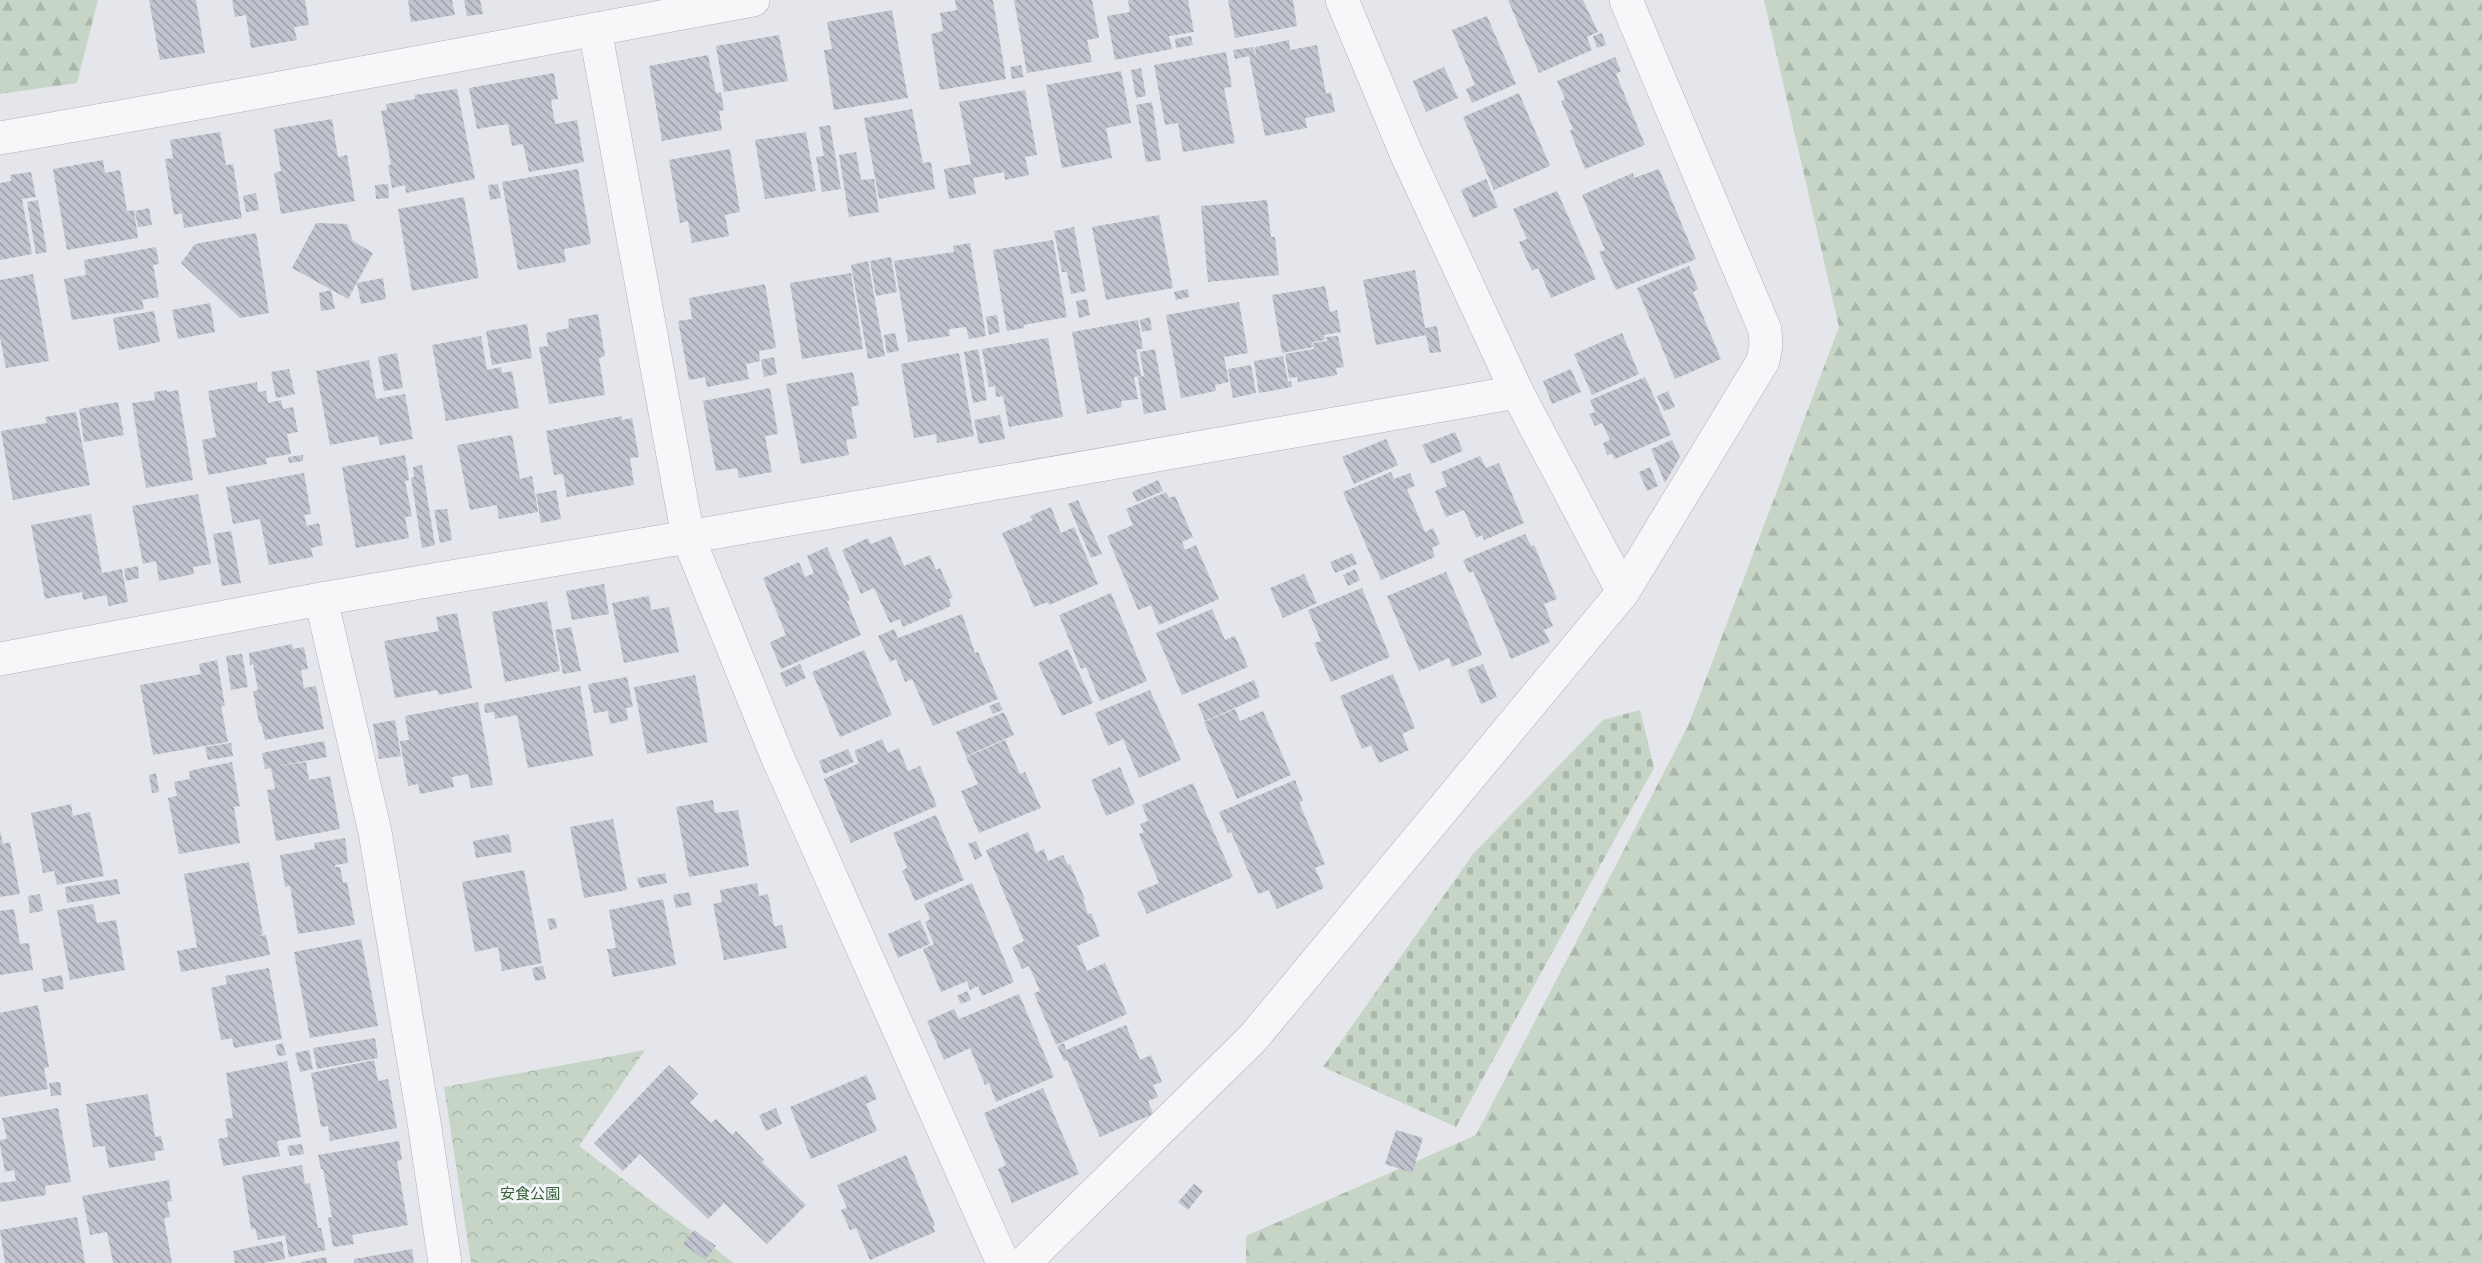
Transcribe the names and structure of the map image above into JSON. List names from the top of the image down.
{
  "parks": ["安食公園"]
}
